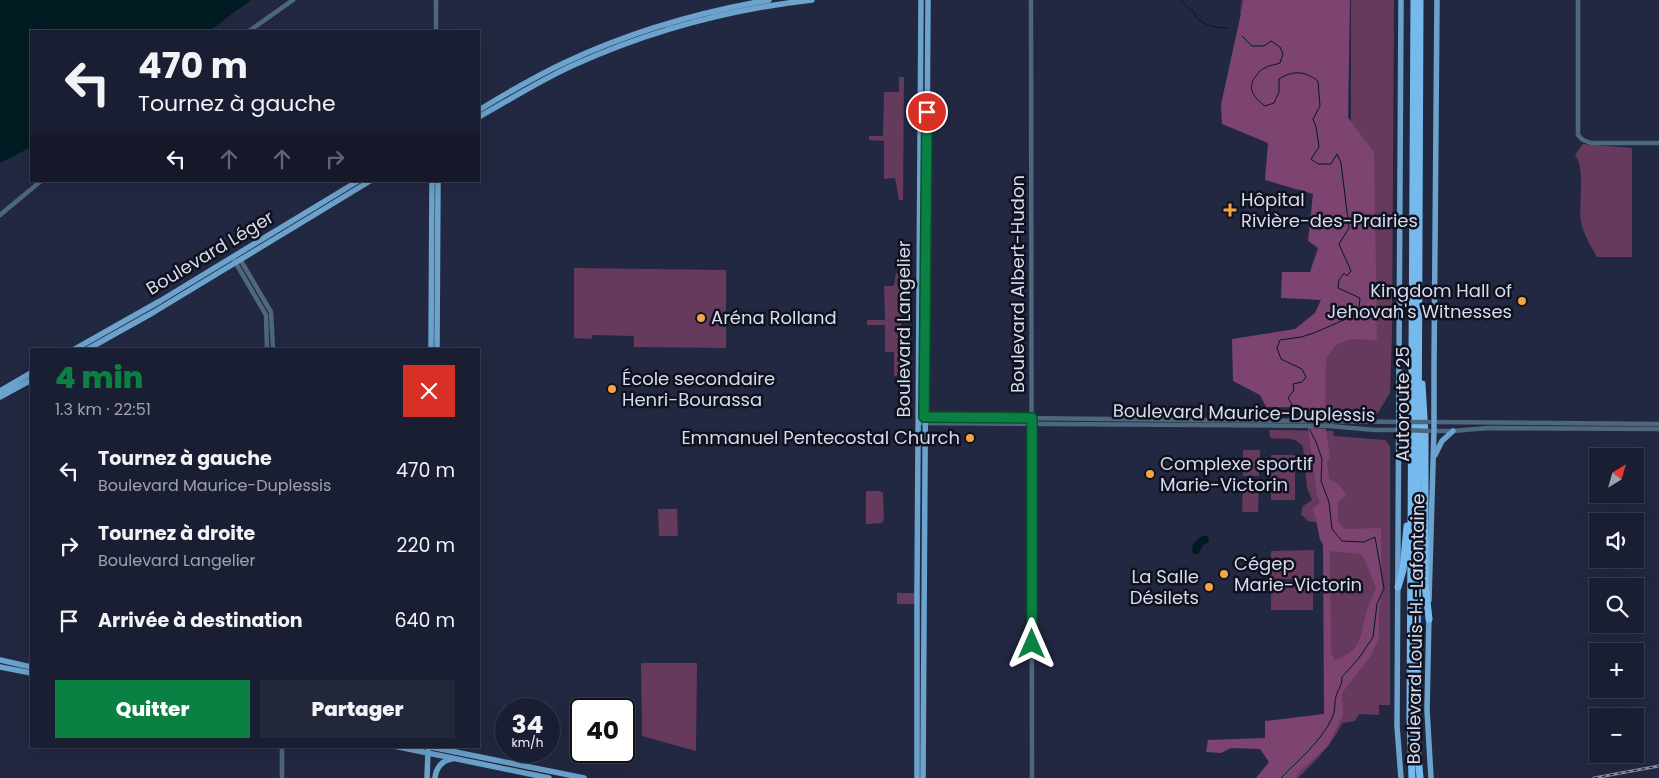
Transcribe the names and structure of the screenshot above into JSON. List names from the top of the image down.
{
  "streets": {
    "highway": ["Autoroute 25"],
    "main road": ["Boulevard Léger", "Boulevard Langelier", "Boulevard Louis-H.-Lafontaine"],
    "street": ["Boulevard Albert-Hudon", "Boulevard Maurice-Duplessis"]
  },
  "crossings": [
    ["Boulevard Albert-Hudon", "Boulevard Maurice-Duplessis"],
    ["Boulevard Langelier", "Boulevard Maurice-Duplessis"],
    ["Boulevard Maurice-Duplessis", "Boulevard Louis-H.-Lafontaine"]
  ],
  "places": {
    "health": ["Hôpital Rivière-des-Prairies"],
    "other": [
      "Kingdom Hall of Jehovah's Witnesses",
      "Aréna Rolland",
      "École secondaire Henri-Bourassa",
      "Emmanuel Pentecostal Church",
      "Complexe sportif Marie-Victorin",
      "Cégep Marie-Victorin",
      "La Salle Désilets"
    ]
  },
  "north": "top right",
  "page": {
    "turn": ["470 m", "Tournez à gauche"],
    "heading": ["4 min", "1.3 km · 22:51"],
    "list": [
      {
        "name": "Tournez à gauche",
        "note": "Boulevard Maurice-Duplessis",
        "value": "470 m"
      },
      {
        "name": "Tournez à droite",
        "note": "Boulevard Langelier",
        "value": "220 m"
      },
      {
        "name": "Arrivée à destination",
        "value": "640 m"
      }
    ],
    "map_buttons": ["+", "−"],
    "buttons": ["Quitter", "Partager"],
    "speed": "34 km/h",
    "limit": "40"
  }
}
